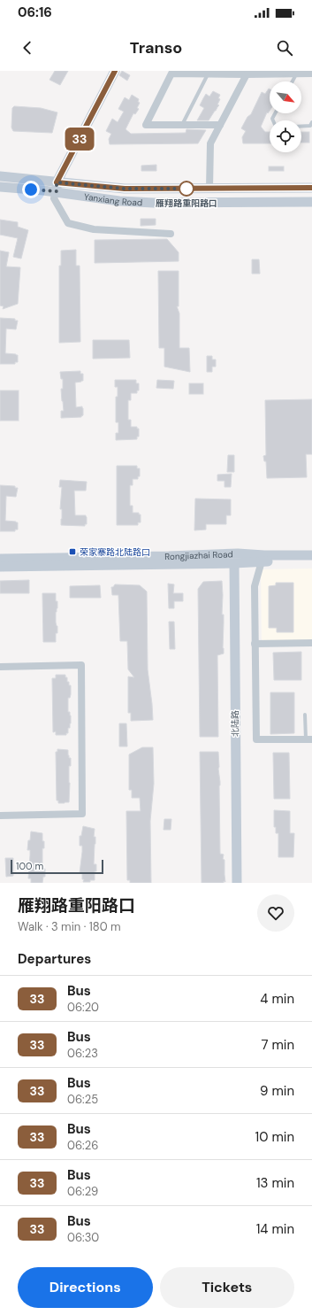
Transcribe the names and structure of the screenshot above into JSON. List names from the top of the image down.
{
  "streets": {
    "street": ["Yanxiang Road", "Rongjiazhai Road", "北陆路"]
  },
  "crossings": [
    ["Rongjiazhai Road", "北陆路"]
  ],
  "places": {
    "other": ["雁翔路重阳路口"],
    "transit": ["荣家寨路北陆路口"]
  },
  "lines": ["bus line 33"],
  "scale_bar": "100 m",
  "north": "bottom right",
  "page": {
    "status": "06:16",
    "header": "Transo",
    "on_map": "33",
    "scale": "100 m",
    "heading": [
      ["雁翔路重阳路口", "Walk · 3 min · 180 m"],
      "Departures"
    ],
    "list": [
      {
        "mark": "33",
        "name": "Bus",
        "note": "06:20",
        "value": "4 min"
      },
      {
        "mark": "33",
        "name": "Bus",
        "note": "06:23",
        "value": "7 min"
      },
      {
        "mark": "33",
        "name": "Bus",
        "note": "06:25",
        "value": "9 min"
      },
      {
        "mark": "33",
        "name": "Bus",
        "note": "06:26",
        "value": "10 min"
      },
      {
        "mark": "33",
        "name": "Bus",
        "note": "06:29",
        "value": "13 min"
      },
      {
        "mark": "33",
        "name": "Bus",
        "note": "06:30",
        "value": "14 min"
      }
    ],
    "buttons": ["Directions", "Tickets"]
  }
}
